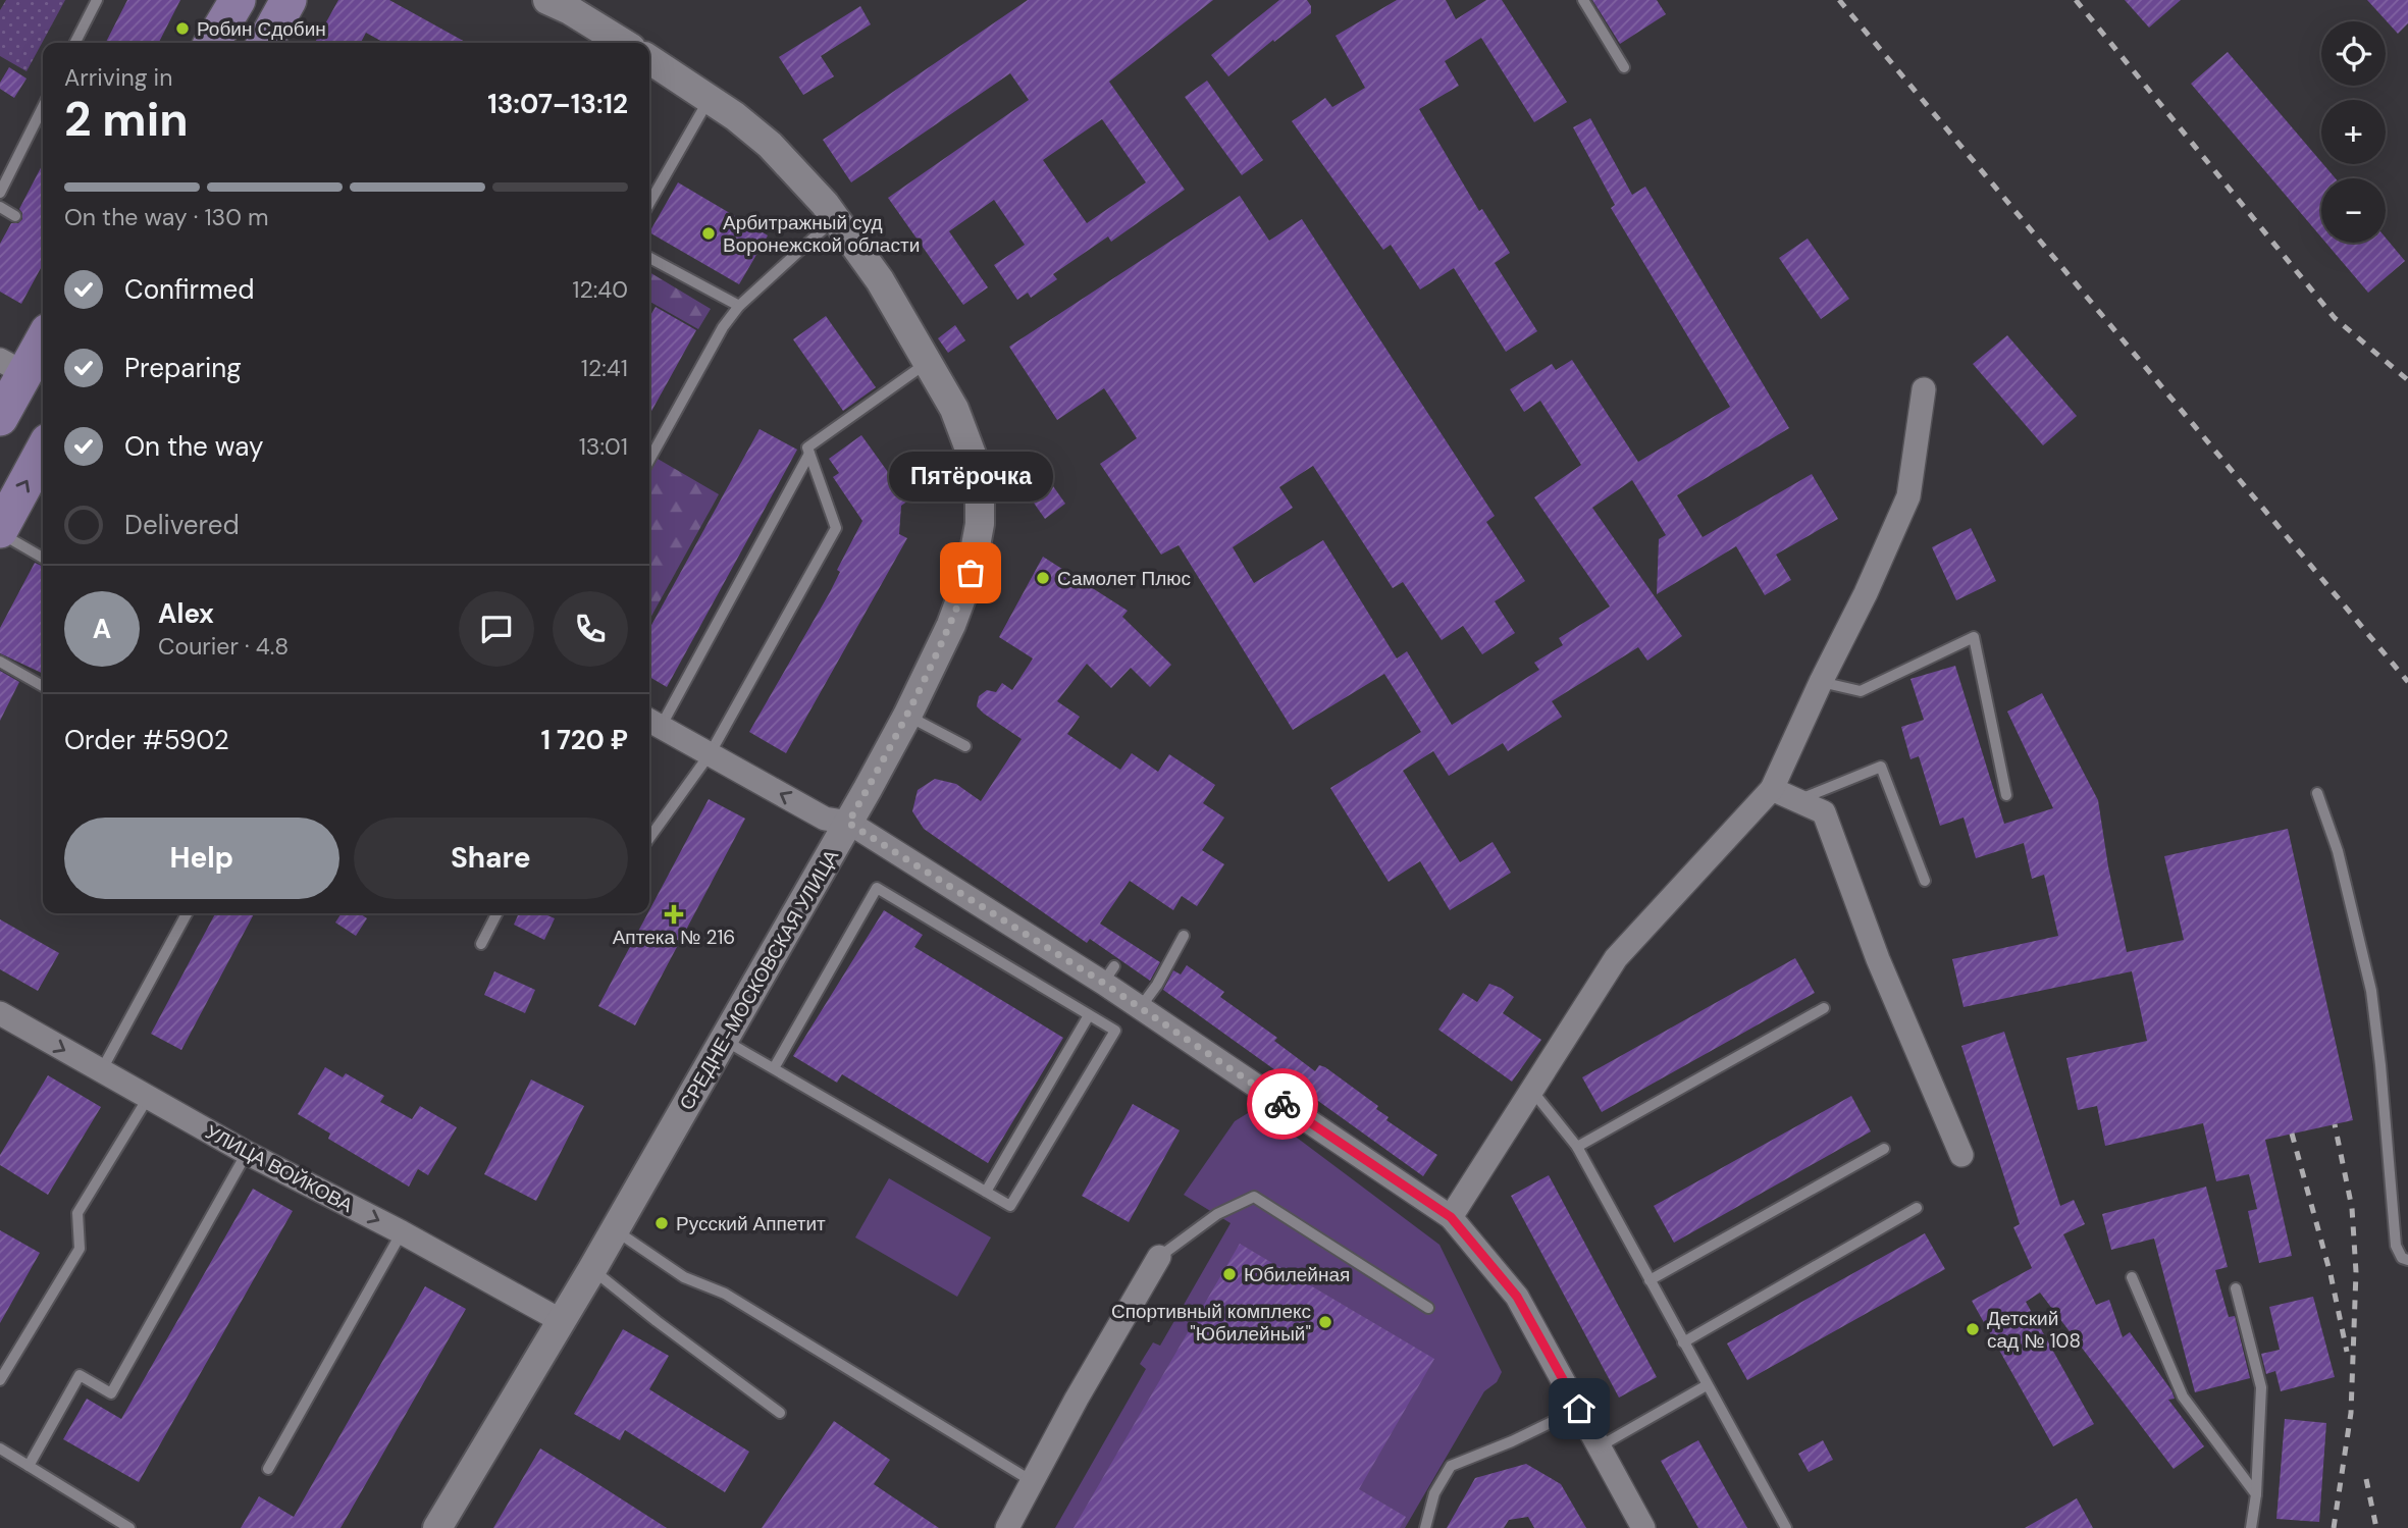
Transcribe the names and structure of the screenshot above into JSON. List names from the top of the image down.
{
  "streets": {
    "street": ["СРЕДНЕ-МОСКОВСКАЯ УЛИЦА", "УЛИЦА ВОЙКОВА"]
  },
  "crossings": [
    ["СРЕДНЕ-МОСКОВСКАЯ УЛИЦА", "УЛИЦА ВОЙКОВА"]
  ],
  "one_way": ["УЛИЦА ВОЙКОВА"],
  "places": {
    "other": [
      "Робин Сдобин",
      "Арбитражный суд Воронежской области",
      "Пятёрочка",
      "Самолет Плюс",
      "Русский Аппетит",
      "Юбилейная",
      "Спортивный комплекс \"Юбилейный\"",
      "Детский сад № 108"
    ],
    "health": ["Аптека № 216"]
  },
  "page": {
    "map_buttons": ["+", "−"],
    "heading": ["2 min", "Arriving in", "13:07–13:12"],
    "panel": [
      "Alex",
      "Courier · 4.8",
      "Order #5902",
      "1 720 ₽"
    ],
    "bar": "On the way · 130 m",
    "list": [
      ["Confirmed", "12:40"],
      ["Preparing", "12:41"],
      ["On the way", "13:01"],
      "Delivered"
    ],
    "bubble": "Пятёрочка",
    "round": "A",
    "buttons": ["Help", "Share"]
  }
}
